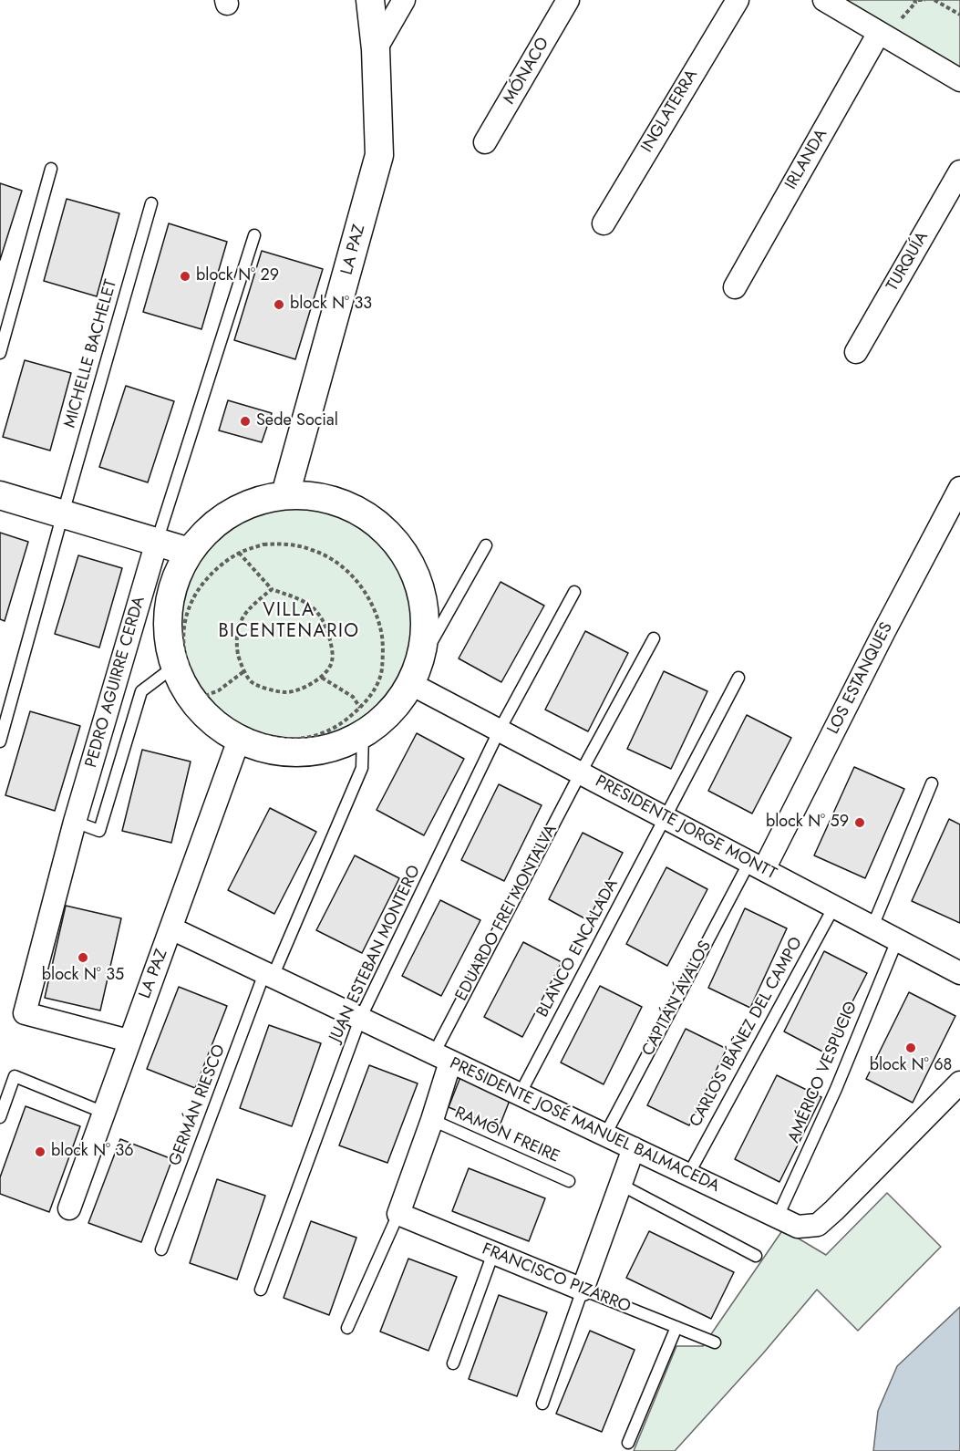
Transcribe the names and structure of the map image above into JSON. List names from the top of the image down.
{
  "streets": {
    "street": [
      "MÓNACO",
      "INGLATERRA",
      "IRLANDA",
      "LA PAZ",
      "TURQUÍA",
      "LOS ESTANQUES",
      "PEDRO AGUIRRE CERDA",
      "PRESIDENTE JORGE MONTT",
      "EDUARDO FREI MONTALVA",
      "PRESIDENTE JOSÉ MANUEL BALMACEDA",
      "FRANCISCO PIZARRO"
    ],
    "lane": [
      "MICHELLE BACHELET",
      "BLANCO ENCALADA",
      "JUAN ESTEBAN MONTERO",
      "CAPITÁN ÁVALOS",
      "CARLOS IBÁÑEZ DEL CAMPO",
      "AMÉRICO VESPUCIO",
      "GERMÁN RIESCO",
      "RAMÓN FREIRE"
    ]
  },
  "crossings": [
    ["LA PAZ", "PEDRO AGUIRRE CERDA"],
    ["LA PAZ", "PRESIDENTE JOSÉ MANUEL BALMACEDA"],
    ["LOS ESTANQUES", "PRESIDENTE JORGE MONTT"],
    ["LOS ESTANQUES", "CAPITÁN ÁVALOS"],
    ["PRESIDENTE JORGE MONTT", "EDUARDO FREI MONTALVA"],
    ["PRESIDENTE JORGE MONTT", "BLANCO ENCALADA"],
    ["PRESIDENTE JORGE MONTT", "JUAN ESTEBAN MONTERO"],
    ["PRESIDENTE JORGE MONTT", "CAPITÁN ÁVALOS"],
    ["PRESIDENTE JORGE MONTT", "CARLOS IBÁÑEZ DEL CAMPO"],
    ["PRESIDENTE JORGE MONTT", "AMÉRICO VESPUCIO"],
    ["EDUARDO FREI MONTALVA", "PRESIDENTE JOSÉ MANUEL BALMACEDA"],
    ["EDUARDO FREI MONTALVA", "RAMÓN FREIRE"],
    ["EDUARDO FREI MONTALVA", "FRANCISCO PIZARRO"],
    ["BLANCO ENCALADA", "PRESIDENTE JOSÉ MANUEL BALMACEDA"],
    ["JUAN ESTEBAN MONTERO", "PRESIDENTE JOSÉ MANUEL BALMACEDA"],
    ["CAPITÁN ÁVALOS", "PRESIDENTE JOSÉ MANUEL BALMACEDA"],
    ["CARLOS IBÁÑEZ DEL CAMPO", "PRESIDENTE JOSÉ MANUEL BALMACEDA"],
    ["AMÉRICO VESPUCIO", "PRESIDENTE JOSÉ MANUEL BALMACEDA"],
    ["GERMÁN RIESCO", "PRESIDENTE JOSÉ MANUEL BALMACEDA"]
  ],
  "districts": ["VILLA BICENTENARIO"],
  "places": [
    "block N° 29",
    "block N° 33",
    "Sede Social",
    "block N° 59",
    "block N° 35",
    "block N° 68",
    "block N° 36"
  ]
}
